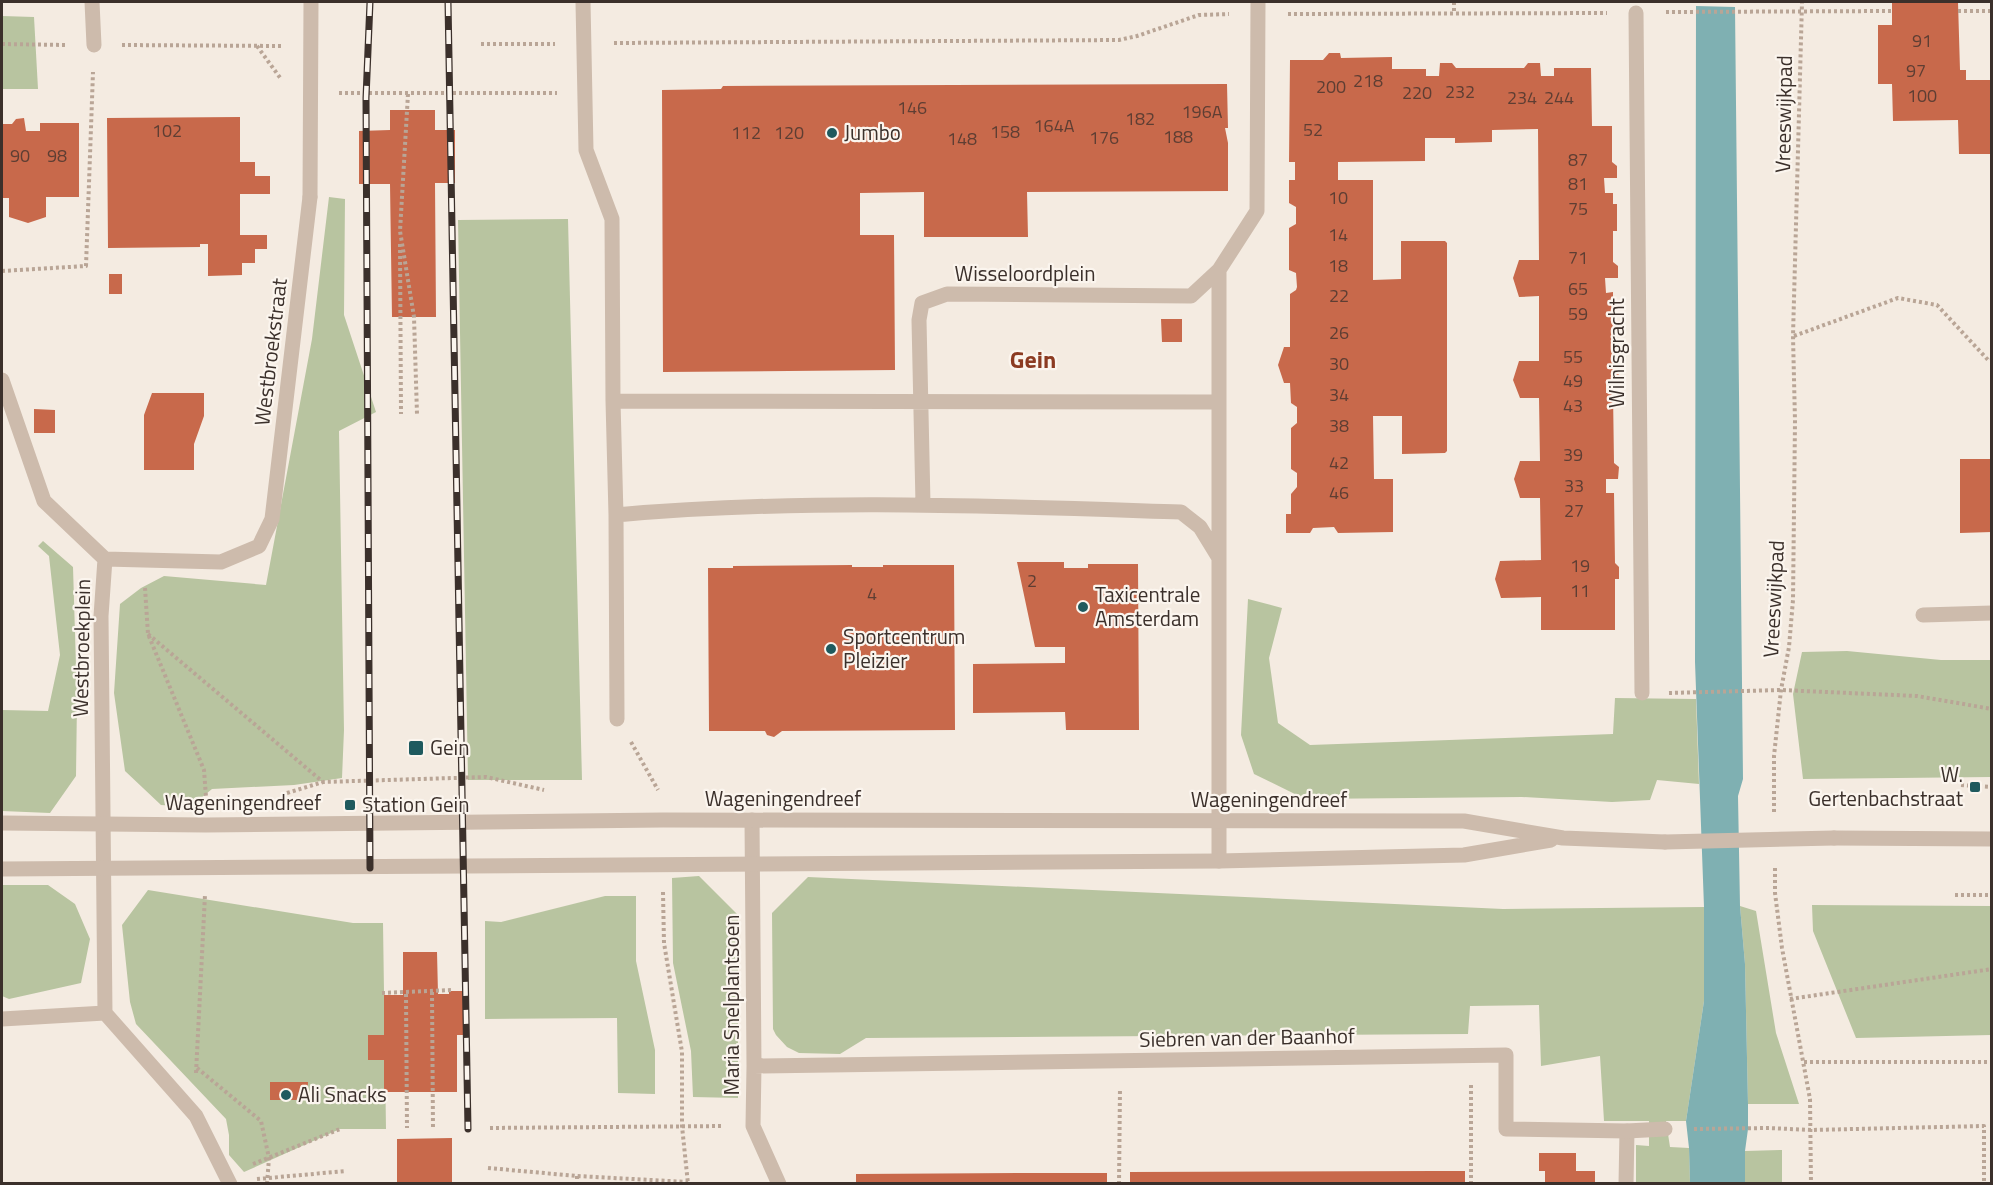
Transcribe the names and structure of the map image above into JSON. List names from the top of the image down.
{
  "streets": {
    "street": [
      "Wisseloordplein",
      "Westbroekstraat",
      "Wilnisgracht",
      "Westbroekplein",
      "Wageningendreef",
      "Maria Snelplantsoen",
      "Siebren van der Baanhof"
    ],
    "path": ["Vreeswijkpad"]
  },
  "crossings": [
    ["Westbroekstraat", "Westbroekplein"],
    ["Westbroekplein", "Wageningendreef"],
    ["Wageningendreef", "Maria Snelplantsoen"],
    ["Maria Snelplantsoen", "Siebren van der Baanhof"]
  ],
  "districts": ["Gein"],
  "places": {
    "other": [
      "Jumbo",
      "Taxicentrale Amsterdam",
      "Sportcentrum Pleizier",
      "Ali Snacks"
    ],
    "transit": ["Gein", "W. Gertenbachstraat", "Station Gein"]
  },
  "house_numbers": [
    "91",
    "97",
    "218",
    "200",
    "232",
    "220",
    "100",
    "234",
    "244",
    "146",
    "196A",
    "182",
    "164A",
    "52",
    "102",
    "158",
    "112",
    "120",
    "188",
    "176",
    "148",
    "90",
    "98",
    "87",
    "81",
    "10",
    "75",
    "14",
    "71",
    "18",
    "65",
    "22",
    "59",
    "26",
    "55",
    "30",
    "49",
    "34",
    "43",
    "38",
    "39",
    "42",
    "33",
    "46",
    "27",
    "19",
    "2",
    "11",
    "4"
  ]
}
